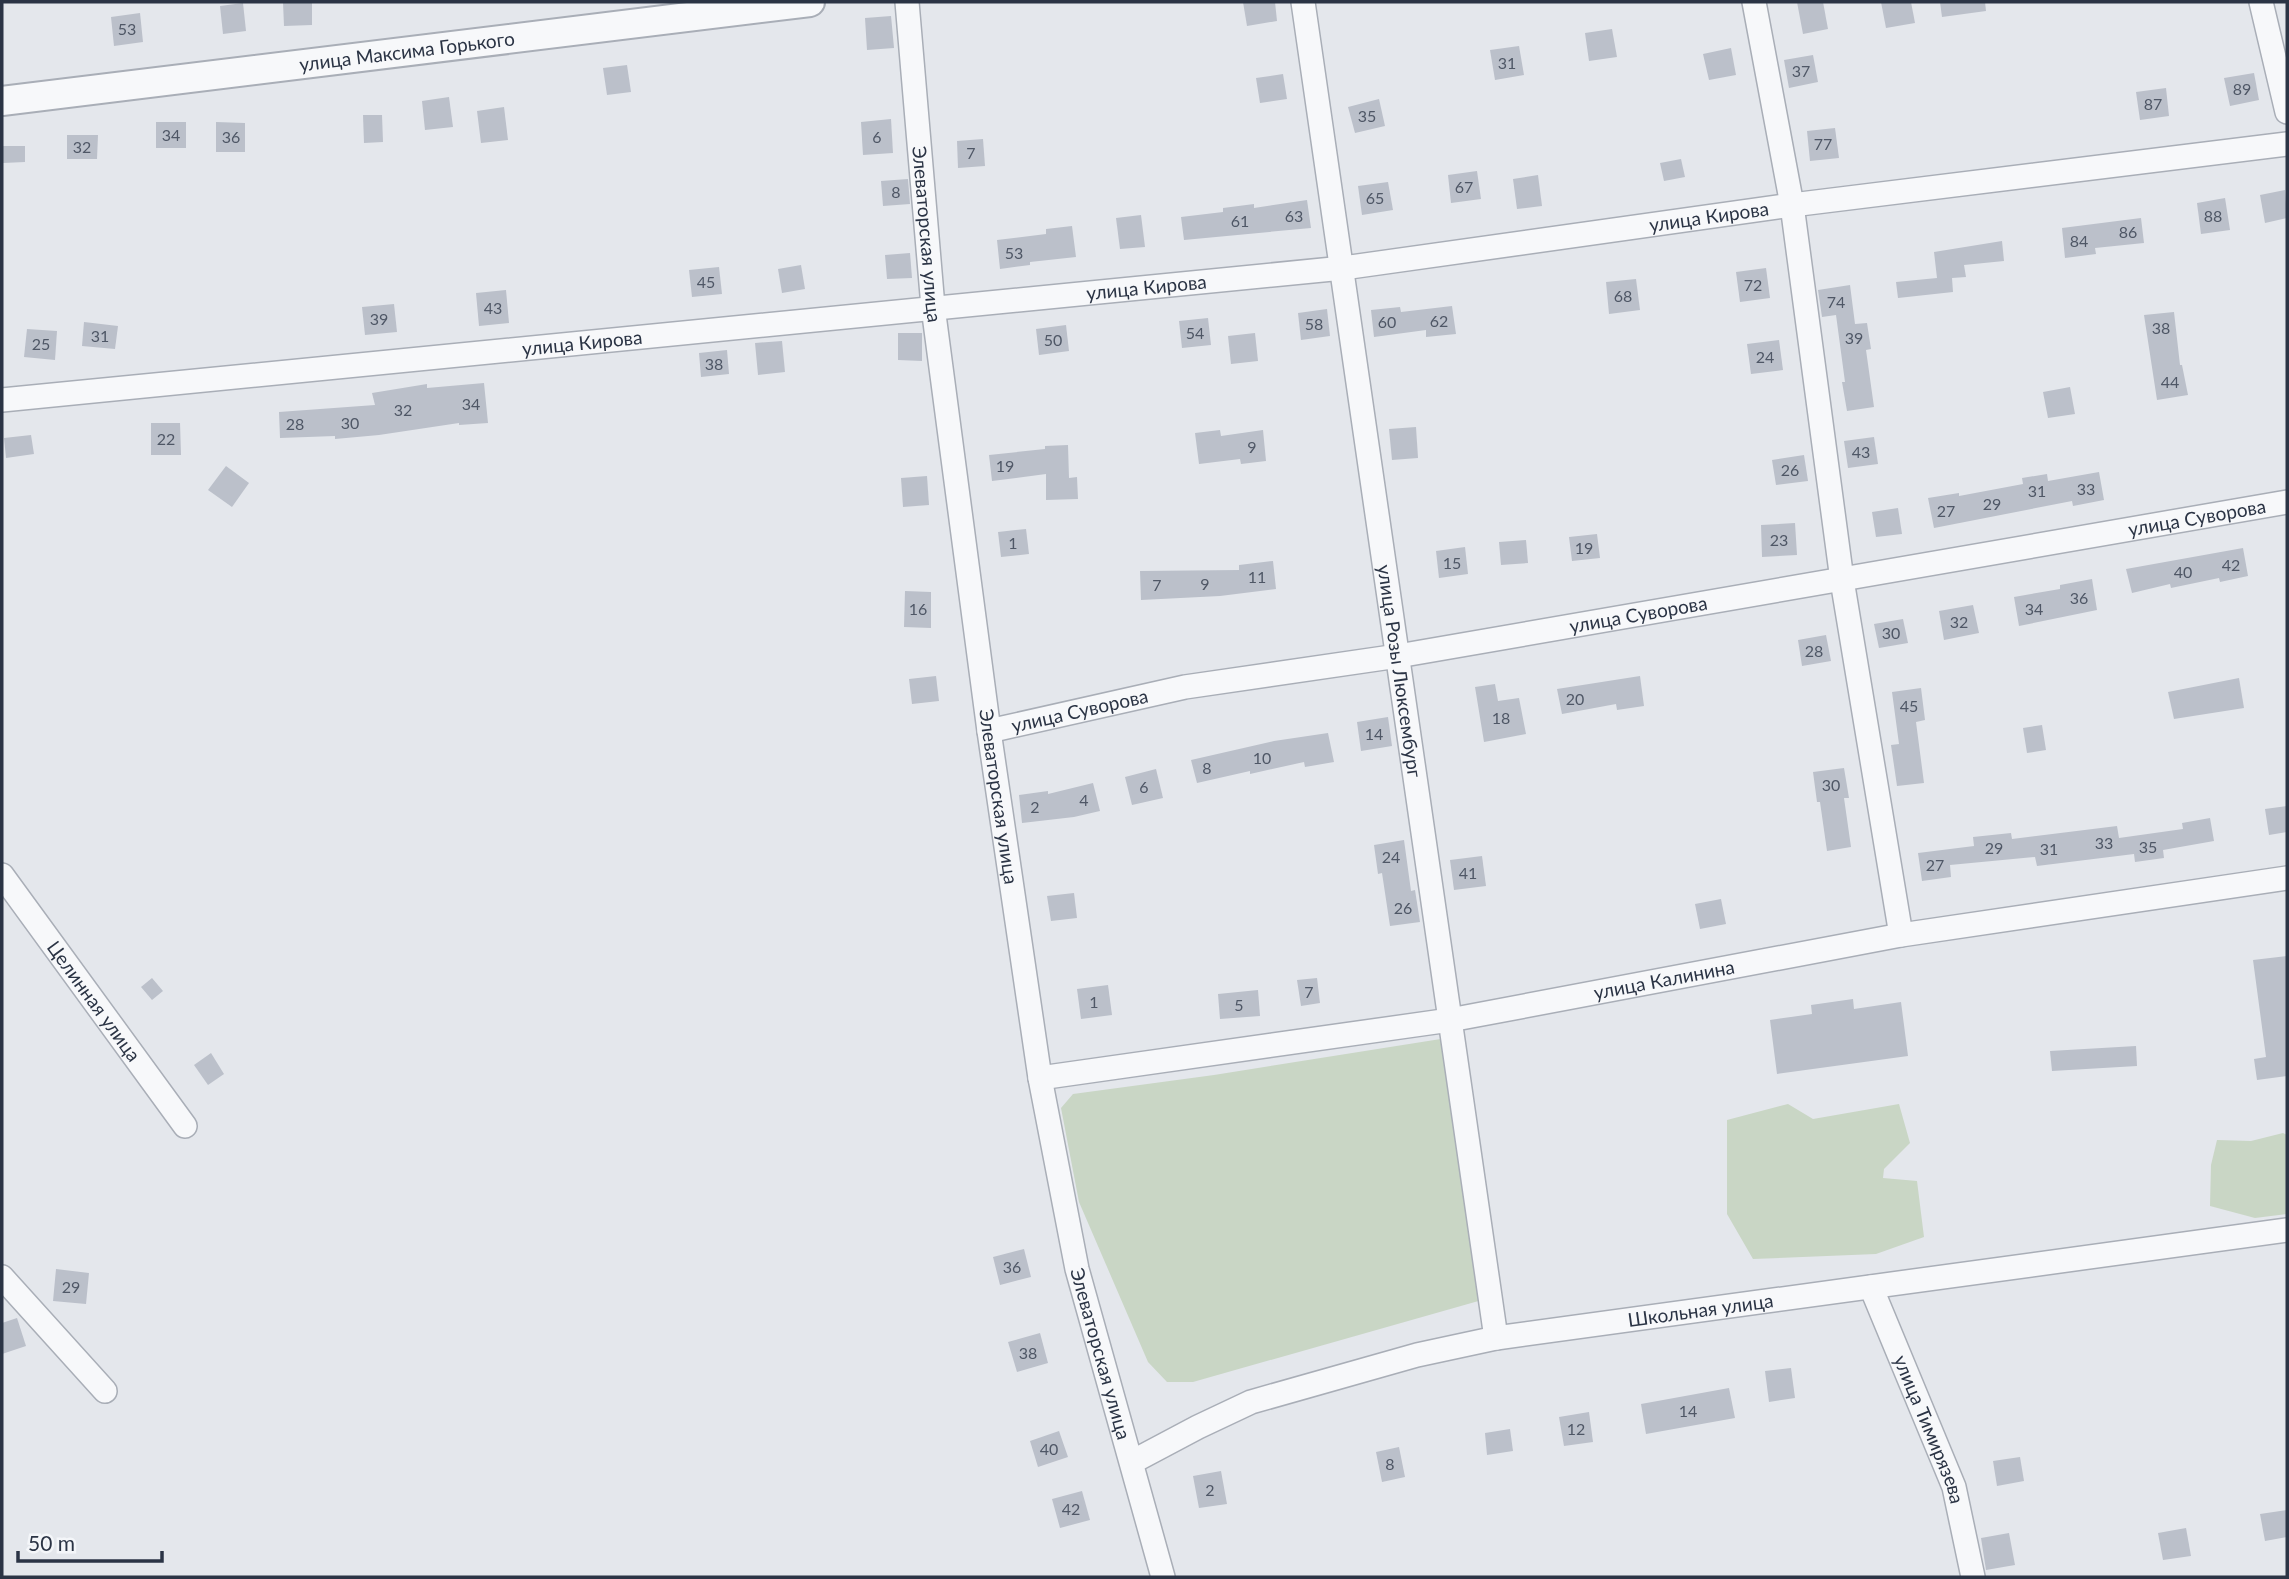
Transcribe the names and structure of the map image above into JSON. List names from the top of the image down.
{
  "streets": {
    "street": [
      "улица Максима Горького",
      "улица Кирова",
      "Элеваторская улица",
      "улица Суворова",
      "улица Розы Люксембург",
      "улица Калинина",
      "Целинная улица",
      "Школьная улица",
      "улица Тимирязева"
    ]
  },
  "crossings": [
    ["улица Кирова", "Элеваторская улица"],
    ["улица Кирова", "улица Розы Люксембург"],
    ["Элеваторская улица", "улица Суворова"],
    ["Элеваторская улица", "улица Калинина"],
    ["Элеваторская улица", "Школьная улица"],
    ["улица Суворова", "улица Розы Люксембург"],
    ["улица Розы Люксембург", "улица Калинина"],
    ["улица Розы Люксембург", "Школьная улица"],
    ["Школьная улица", "улица Тимирязева"]
  ],
  "house_numbers": [
    "53",
    "31",
    "37",
    "89",
    "87",
    "35",
    "34",
    "36",
    "6",
    "77",
    "32",
    "7",
    "67",
    "8",
    "65",
    "63",
    "88",
    "61",
    "86",
    "84",
    "53",
    "45",
    "72",
    "68",
    "74",
    "43",
    "39",
    "62",
    "60",
    "58",
    "38",
    "54",
    "31",
    "39",
    "50",
    "25",
    "24",
    "38",
    "44",
    "34",
    "32",
    "30",
    "28",
    "22",
    "9",
    "43",
    "19",
    "26",
    "33",
    "31",
    "29",
    "27",
    "23",
    "1",
    "19",
    "15",
    "42",
    "40",
    "11",
    "9",
    "7",
    "36",
    "16",
    "34",
    "32",
    "30",
    "28",
    "20",
    "45",
    "18",
    "14",
    "10",
    "8",
    "30",
    "6",
    "4",
    "2",
    "33",
    "35",
    "29",
    "31",
    "24",
    "27",
    "41",
    "26",
    "7",
    "1",
    "5",
    "36",
    "29",
    "38",
    "14",
    "12",
    "40",
    "8",
    "2",
    "42"
  ],
  "scale_bar": "50 m"
}
